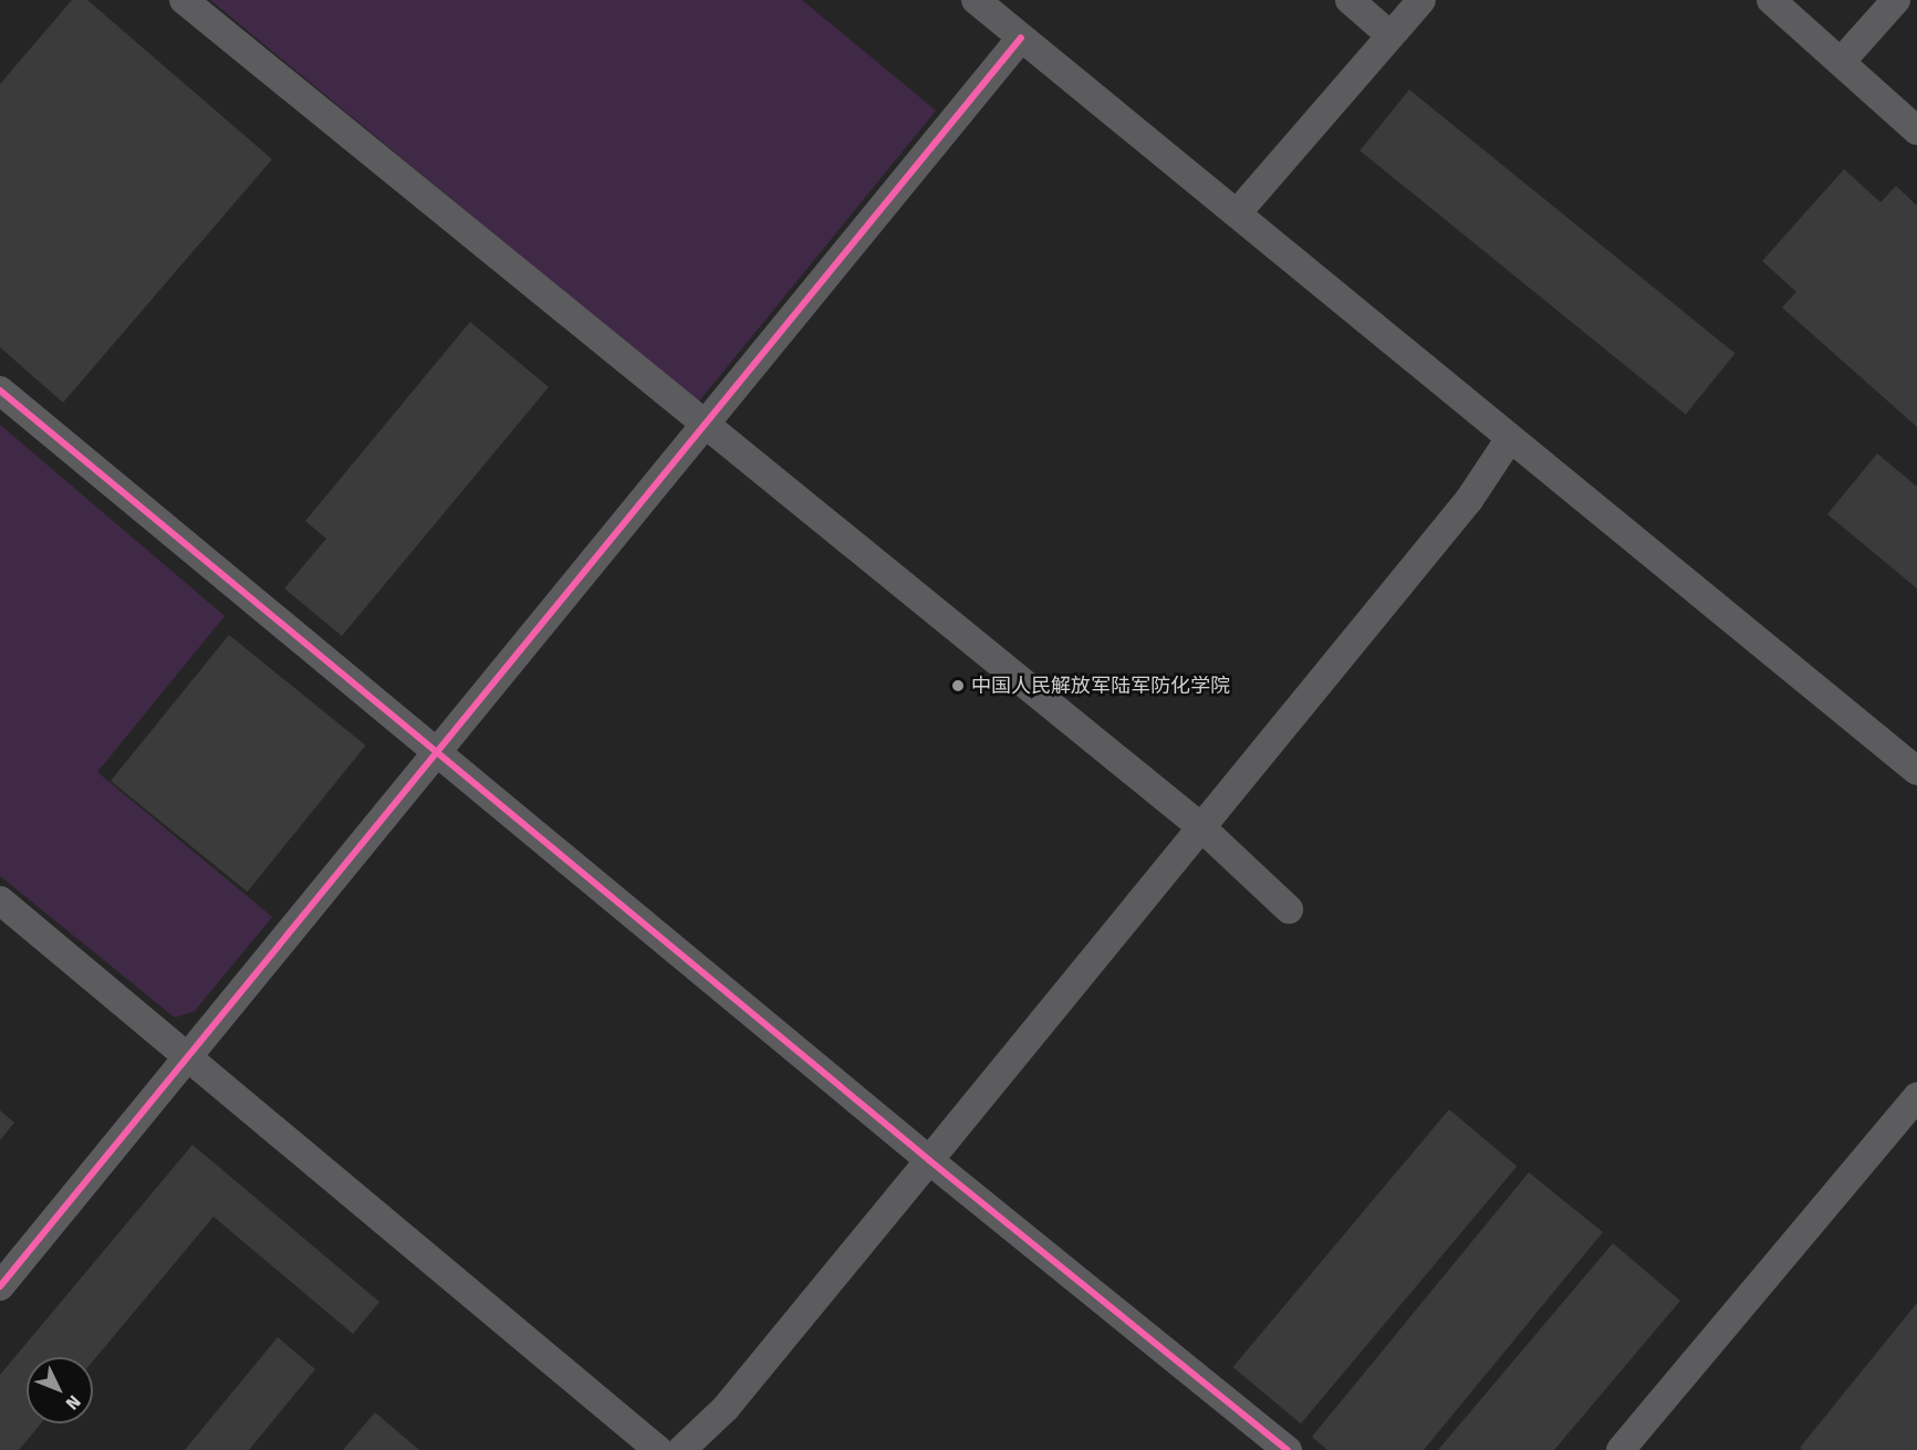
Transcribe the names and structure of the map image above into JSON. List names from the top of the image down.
{
  "places": ["中国人民解放军陆军防化学院"],
  "north": "bottom right"
}
